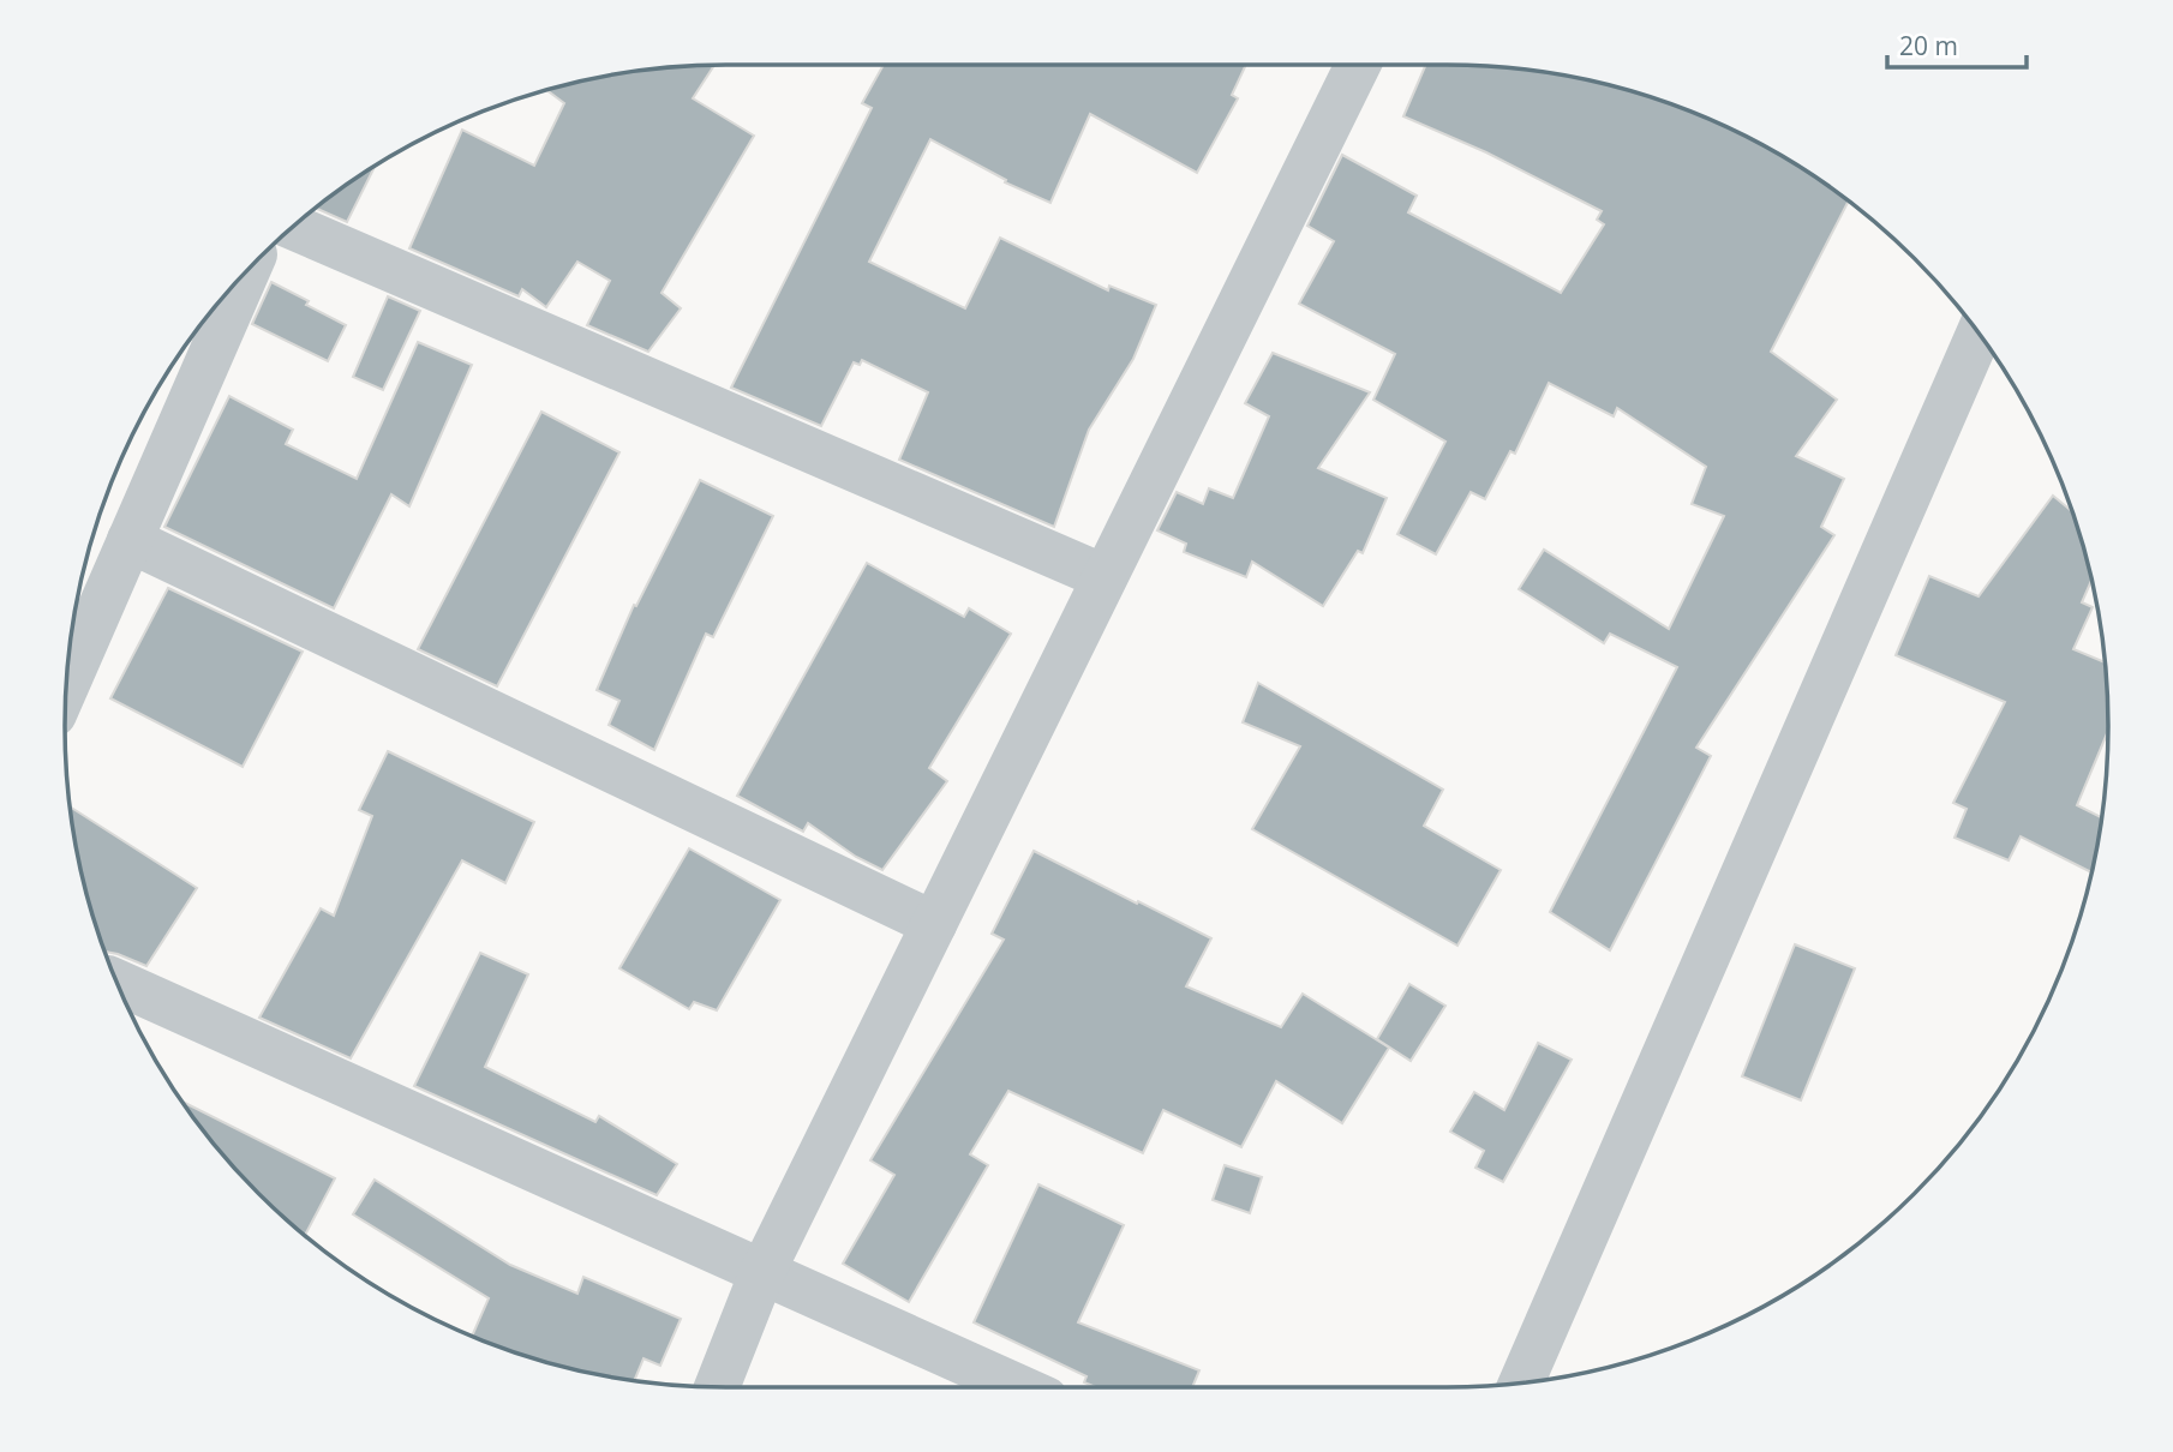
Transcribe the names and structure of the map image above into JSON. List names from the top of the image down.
{
  "scale_bar": "20 m"
}
